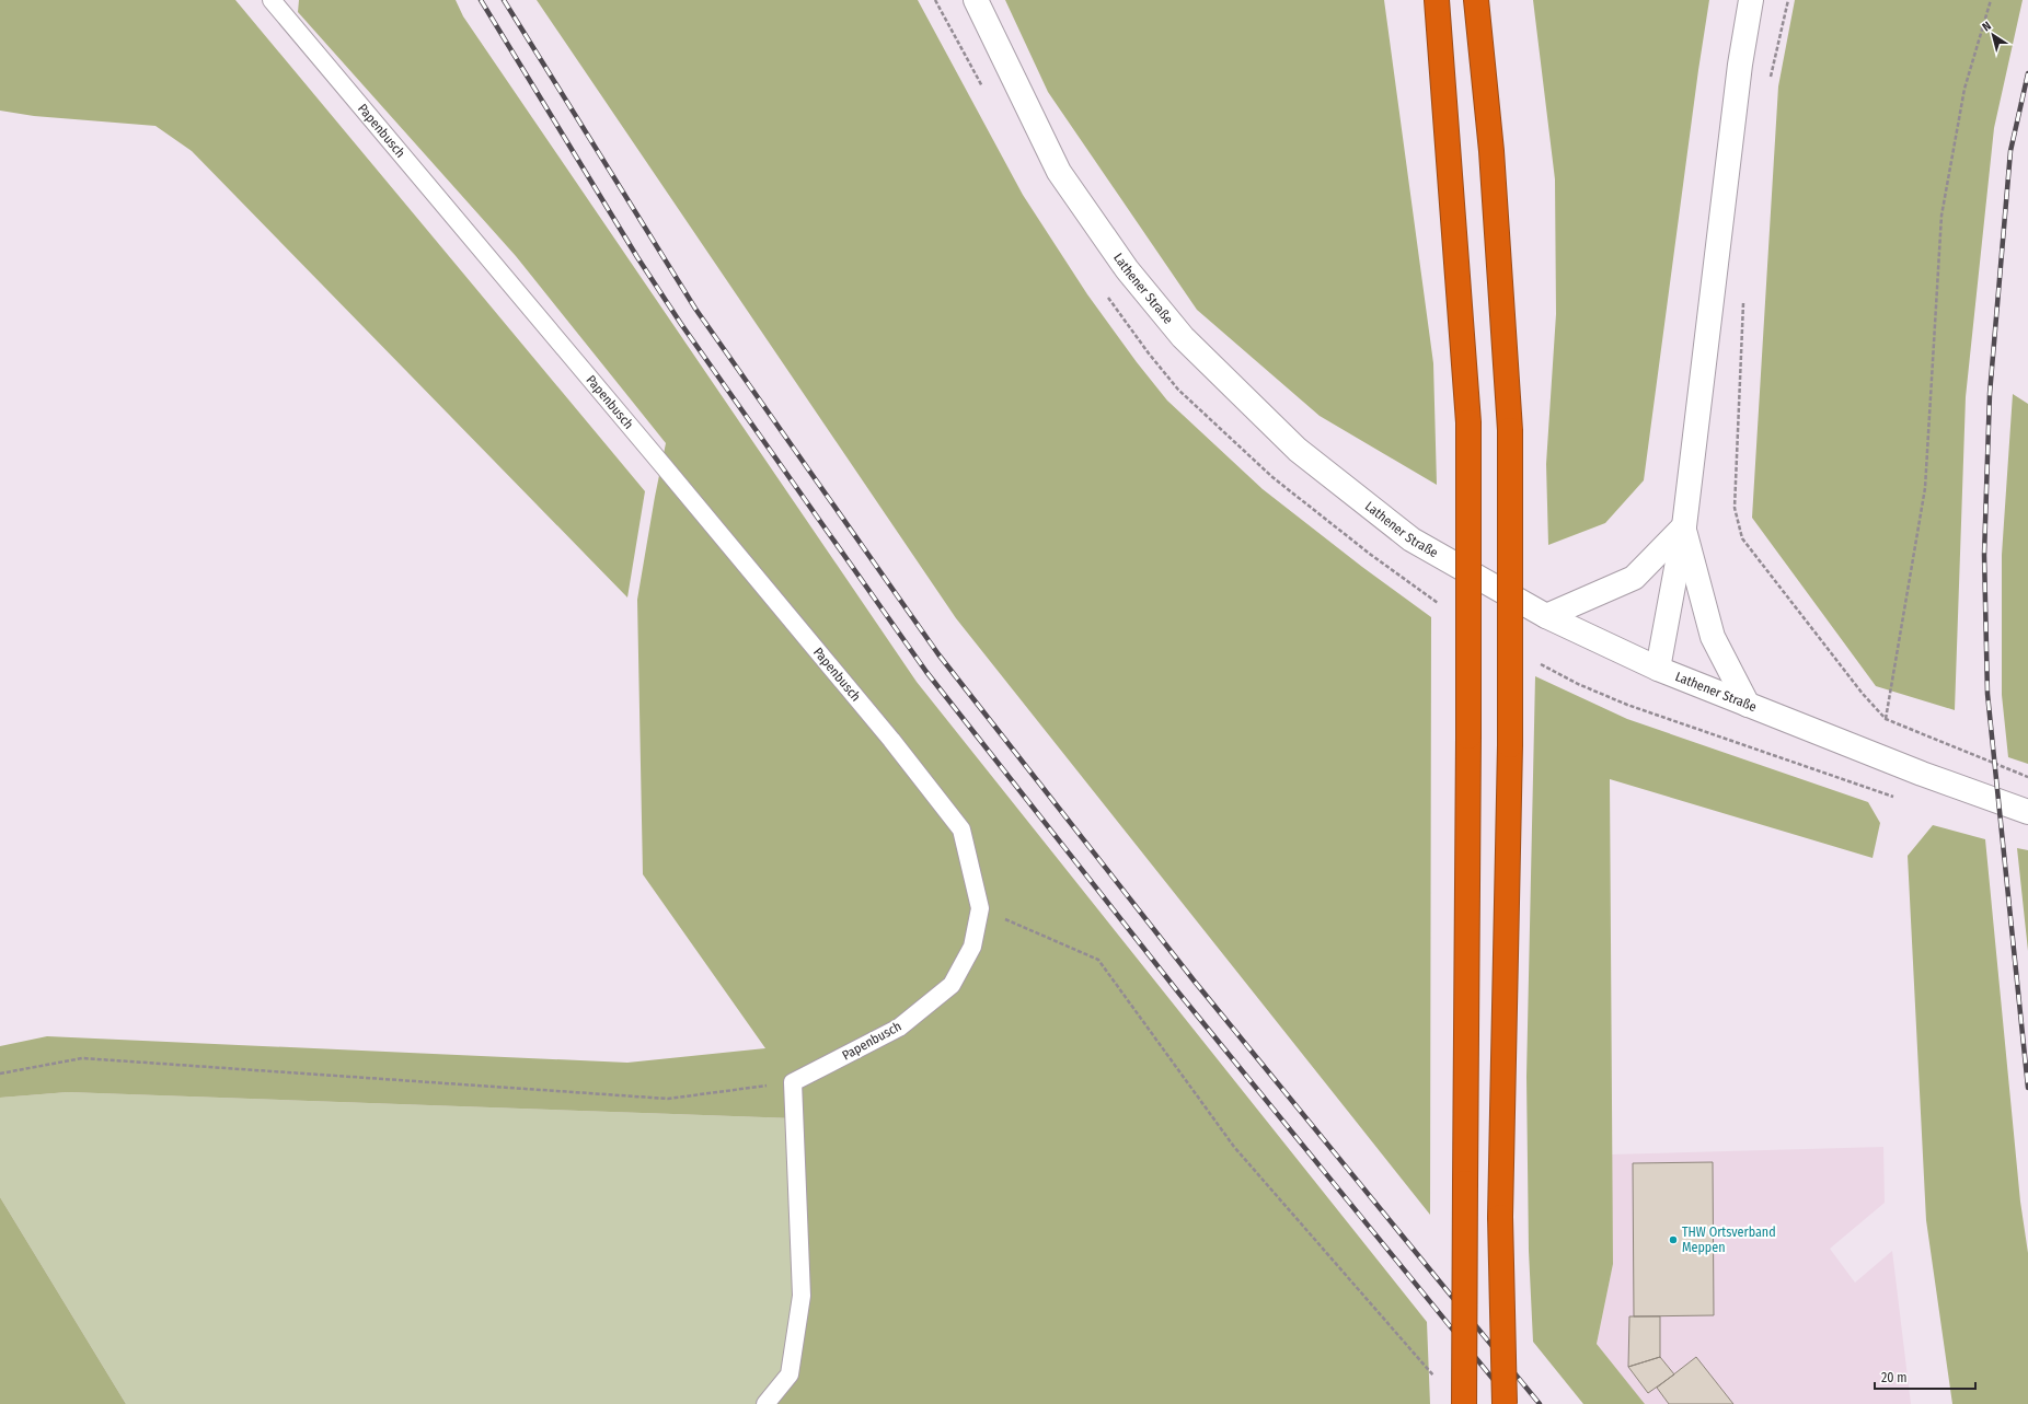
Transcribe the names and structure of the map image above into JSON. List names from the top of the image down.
{
  "streets": {
    "street": ["Lathener Straße"],
    "lane": ["Papenbusch"]
  },
  "places": ["THW Ortsverband Meppen"],
  "scale_bar": "20 m",
  "north": "top left"
}
